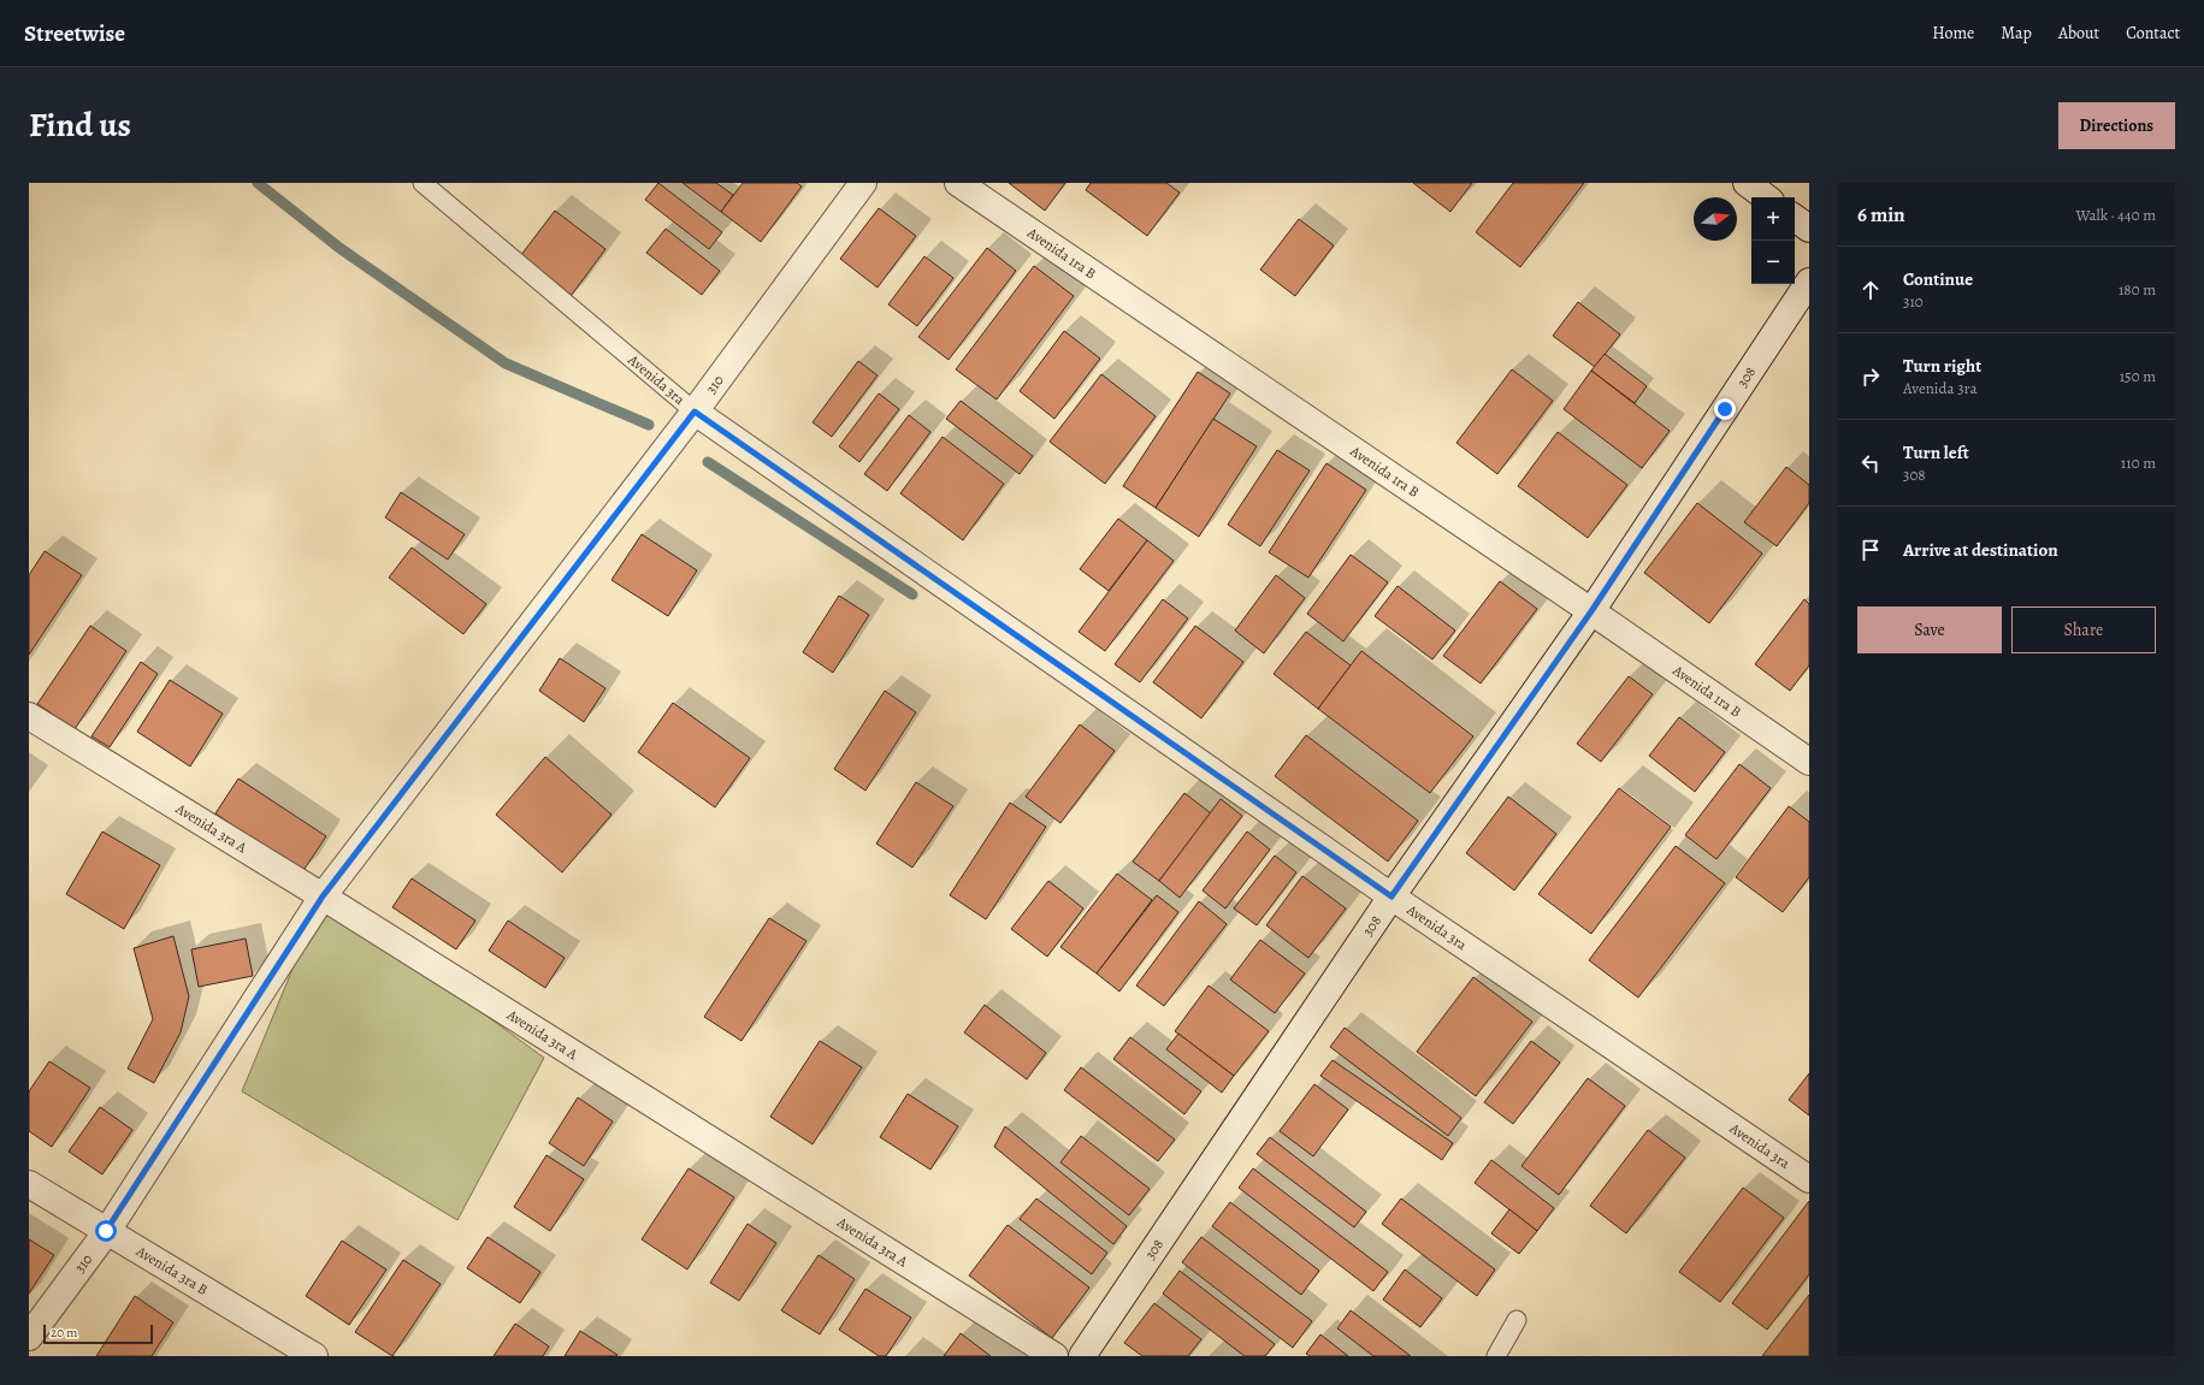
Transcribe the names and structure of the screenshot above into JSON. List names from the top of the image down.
{
  "streets": {
    "street": [
      "Avenida 1ra B",
      "308",
      "Avenida 3ra",
      "310",
      "Avenida 3ra A",
      "Avenida 3ra B"
    ]
  },
  "crossings": [
    ["Avenida 1ra B", "308"],
    ["308", "Avenida 3ra"],
    ["Avenida 3ra", "310"],
    ["310", "Avenida 3ra A"],
    ["310", "Avenida 3ra B"]
  ],
  "scale_bar": "20 m",
  "north": "right",
  "page": {
    "header": "Streetwise",
    "nav": [
      "Home",
      "Map",
      "About",
      "Contact"
    ],
    "title": "Find us",
    "buttons": [
      "Directions",
      ["Save", "Share"]
    ],
    "heading": ["6 min", "Walk · 440 m"],
    "map_buttons": ["+", "−"],
    "list": [
      ["Continue", "310", "180 m"],
      ["Turn right", "Avenida 3ra", "150 m"],
      ["Turn left", "308", "110 m"],
      "Arrive at destination"
    ],
    "scale": "20 m"
  }
}
